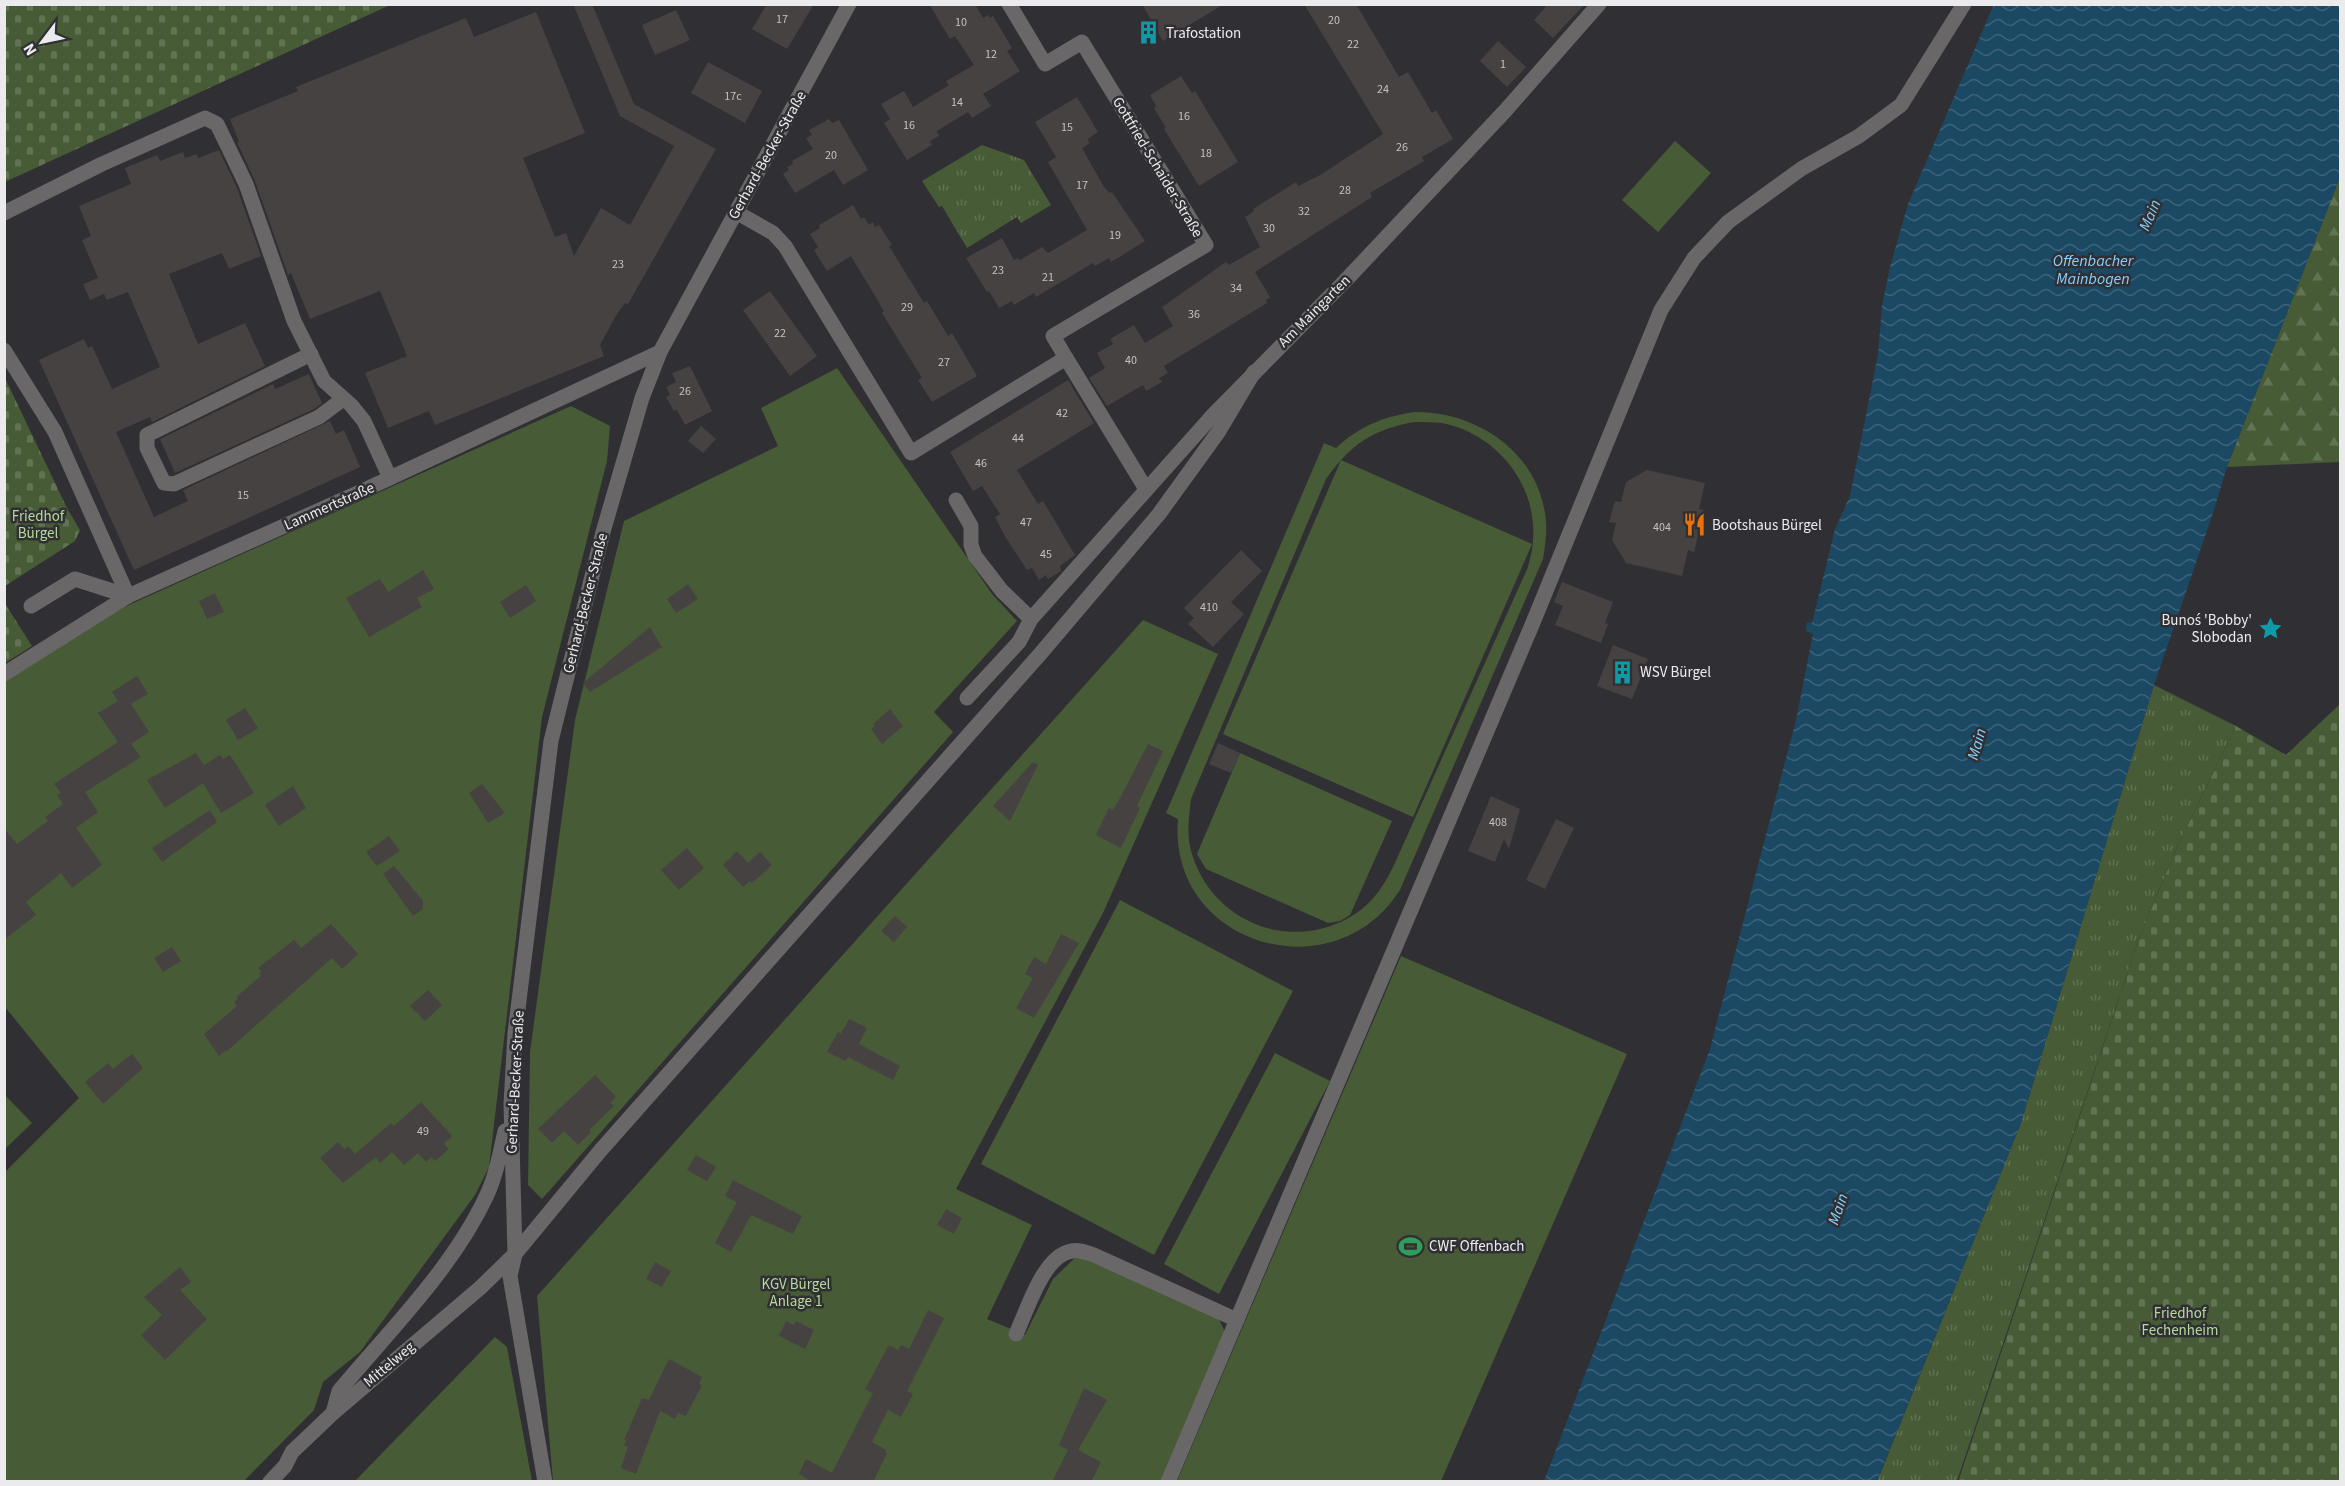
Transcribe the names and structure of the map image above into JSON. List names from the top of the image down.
{
  "streets": {
    "street": [
      "Gerhard-Becker-Straße",
      "Gottfried-Schaider-Straße",
      "Am Maingarten",
      "Lammertstraße",
      "Mittelweg"
    ]
  },
  "crossings": [
    ["Gerhard-Becker-Straße", "Lammertstraße"],
    ["Gerhard-Becker-Straße", "Mittelweg"],
    ["Gottfried-Schaider-Straße", "Am Maingarten"],
    ["Am Maingarten", "Mittelweg"]
  ],
  "water": ["Main", "Offenbacher Mainbogen"],
  "parks": ["Friedhof Bürgel", "KGV Bürgel Anlage 1", "Friedhof Fechenheim"],
  "places": {
    "building": ["Trafostation", "WSV Bürgel"],
    "restaurant": ["Bootshaus Bürgel"],
    "place": ["Bunoś 'Bobby' Slobodan"],
    "sports": ["CWF Offenbach"]
  },
  "house_numbers": [
    "17",
    "20",
    "10",
    "22",
    "12",
    "1",
    "24",
    "17c",
    "14",
    "16",
    "16",
    "15",
    "26",
    "18",
    "20",
    "17",
    "28",
    "32",
    "30",
    "19",
    "23",
    "23",
    "21",
    "34",
    "29",
    "36",
    "22",
    "40",
    "27",
    "26",
    "42",
    "44",
    "46",
    "15",
    "47",
    "404",
    "45",
    "410",
    "408",
    "49"
  ],
  "north": "bottom left"
}
